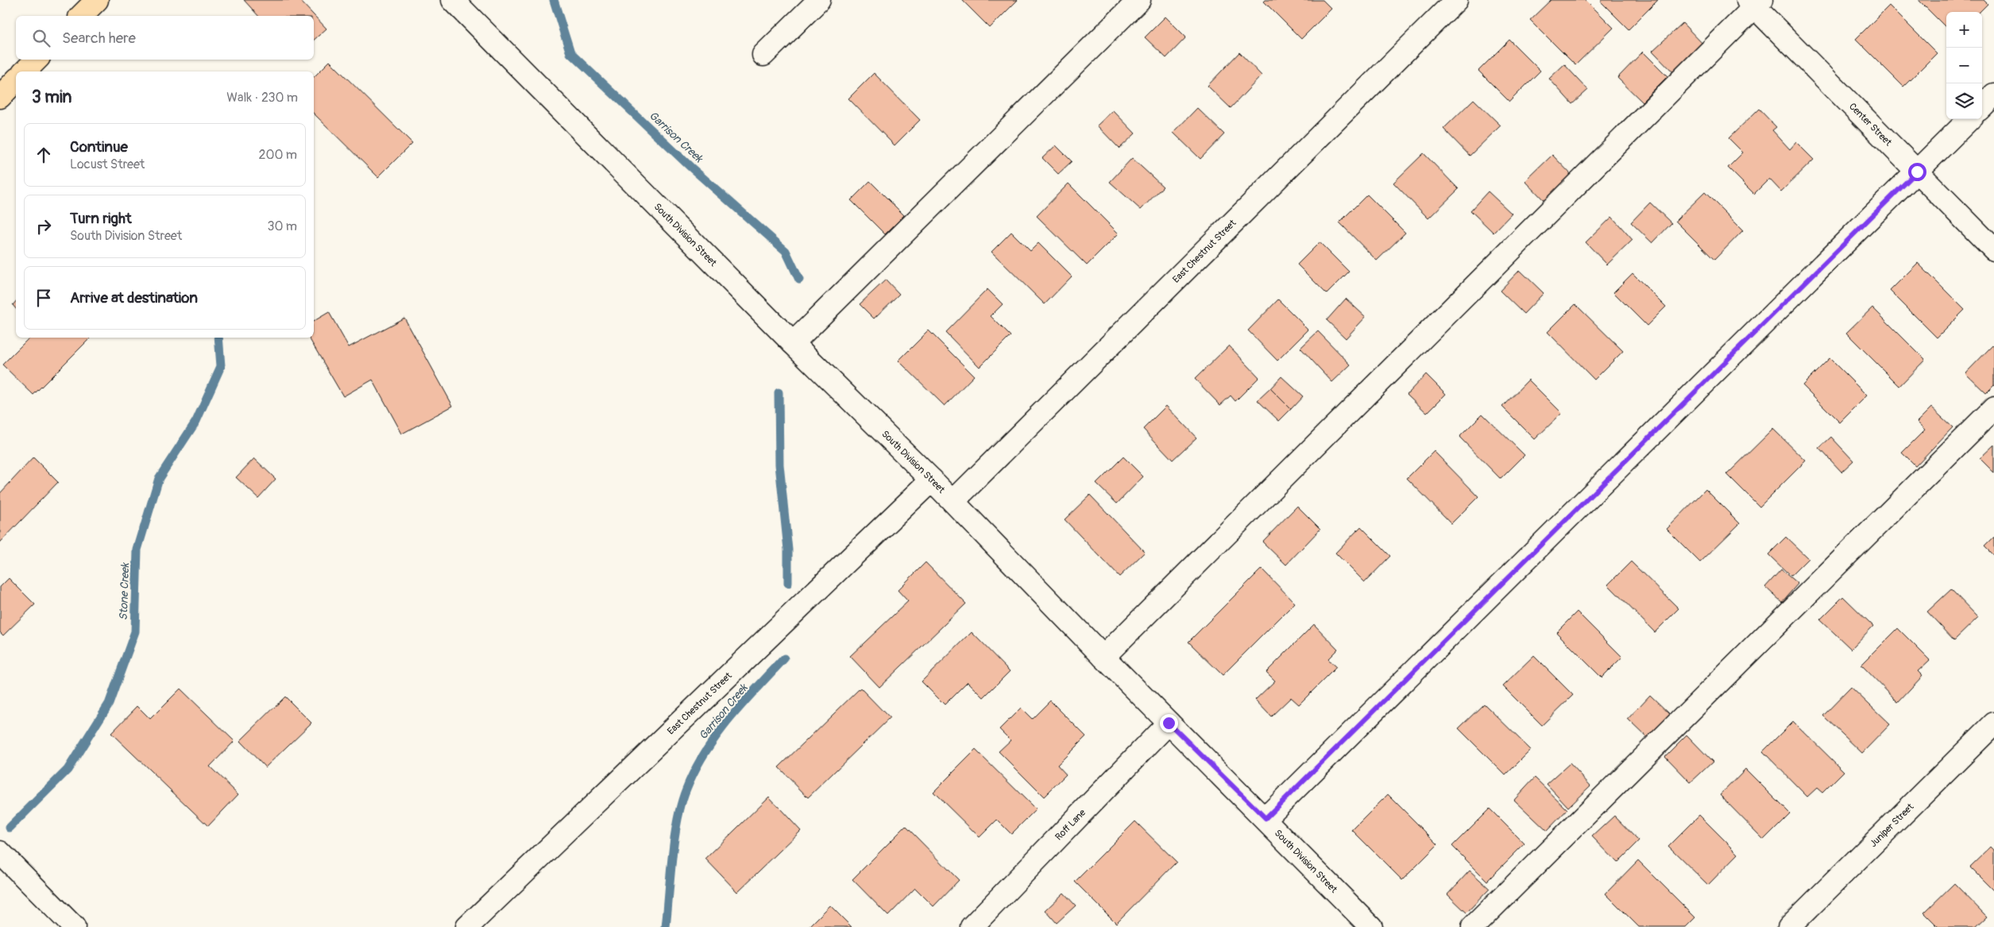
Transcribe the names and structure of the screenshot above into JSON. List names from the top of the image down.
{
  "streets": {
    "street": [
      "Center Street",
      "South Division Street",
      "East Chestnut Street",
      "Roff Lane",
      "Juniper Street"
    ]
  },
  "crossings": [
    ["South Division Street", "East Chestnut Street"],
    ["South Division Street", "Roff Lane"]
  ],
  "water": ["Garrison Creek", "Stone Creek"],
  "page": {
    "map_buttons": ["+", "−"],
    "search": "Search here",
    "heading": ["3 min", "Walk · 230 m"],
    "list": [
      ["Continue", "Locust Street", "200 m"],
      ["Turn right", "South Division Street", "30 m"],
      "Arrive at destination"
    ]
  }
}
